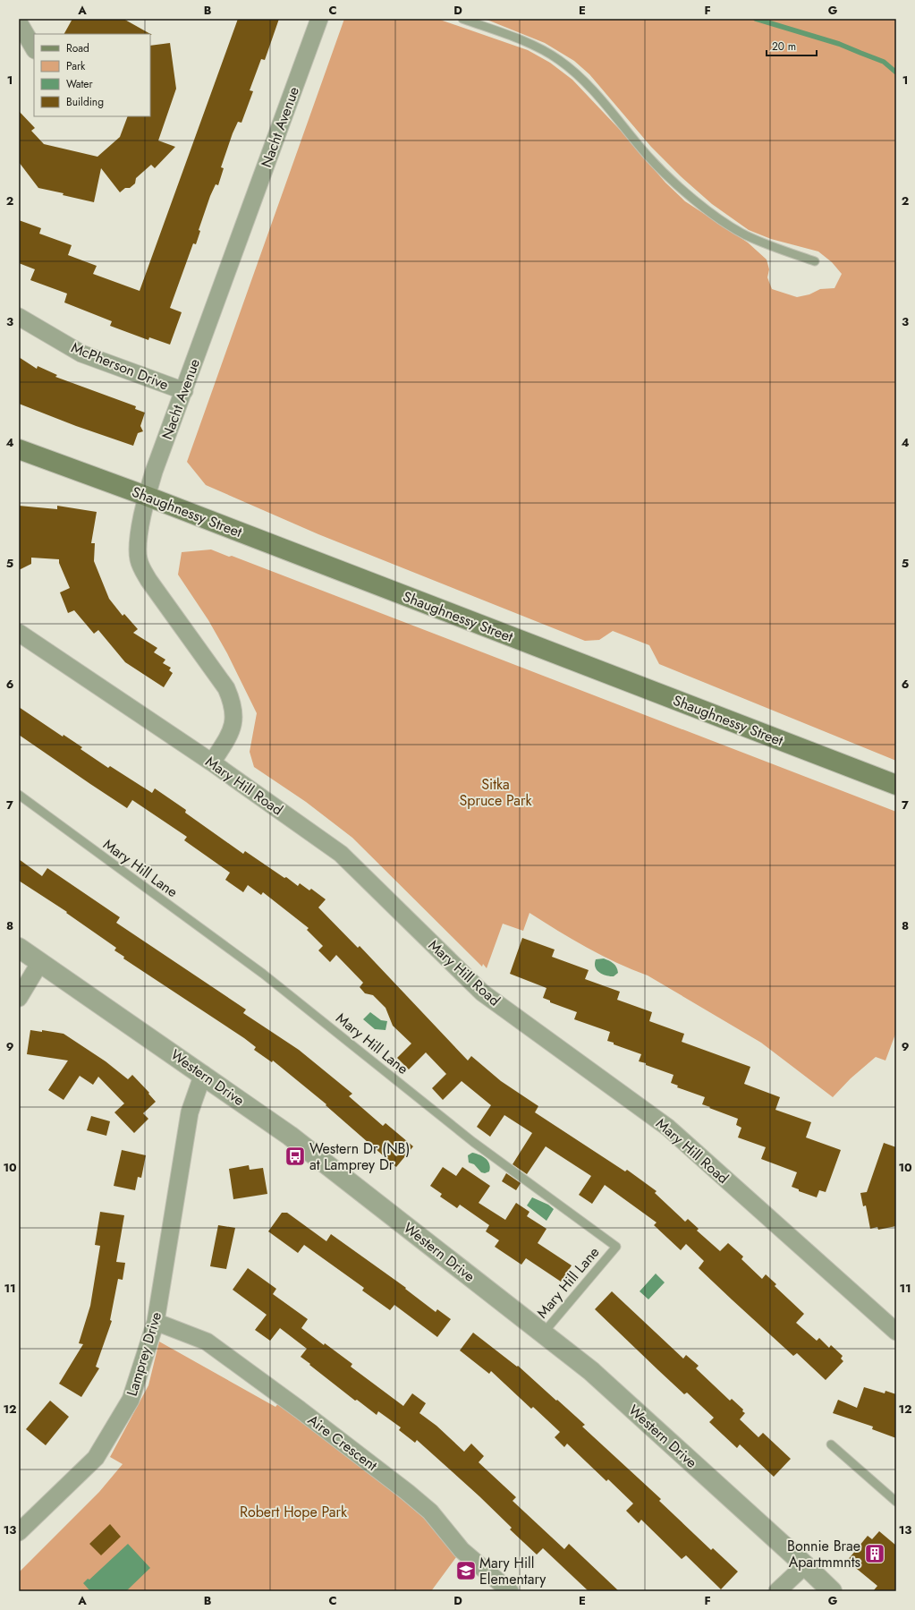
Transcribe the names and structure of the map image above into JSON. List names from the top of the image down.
{
  "streets": {
    "main road": ["Shaughnessy Street"],
    "street": [
      "Nacht Avenue",
      "McPherson Drive",
      "Mary Hill Road",
      "Western Drive",
      "Lamprey Drive",
      "Aire Crescent"
    ],
    "lane": ["Mary Hill Lane"]
  },
  "crossings": [
    ["Nacht Avenue", "McPherson Drive"],
    ["Nacht Avenue", "Shaughnessy Street"],
    ["Nacht Avenue", "Mary Hill Road"],
    ["Mary Hill Lane", "Western Drive"],
    ["Western Drive", "Lamprey Drive"],
    ["Lamprey Drive", "Aire Crescent"]
  ],
  "parks": ["Sitka Spruce Park", "Robert Hope Park"],
  "places": {
    "bus stop": ["Western Dr (NB) at Lamprey Dr"],
    "building": ["Bonnie Brae Apartmmnts"],
    "school or university": ["Mary Hill Elementary"]
  },
  "legend": [
    "Road",
    "Park",
    "Water",
    "Building"
  ],
  "scale_bar": "20 m",
  "grid": {
    "columns": [
      "A",
      "B",
      "C",
      "D",
      "E",
      "F",
      "G"
    ],
    "rows": [
      "1",
      "2",
      "3",
      "4",
      "5",
      "6",
      "7",
      "8",
      "9",
      "10",
      "11",
      "12",
      "13"
    ]
  }
}
